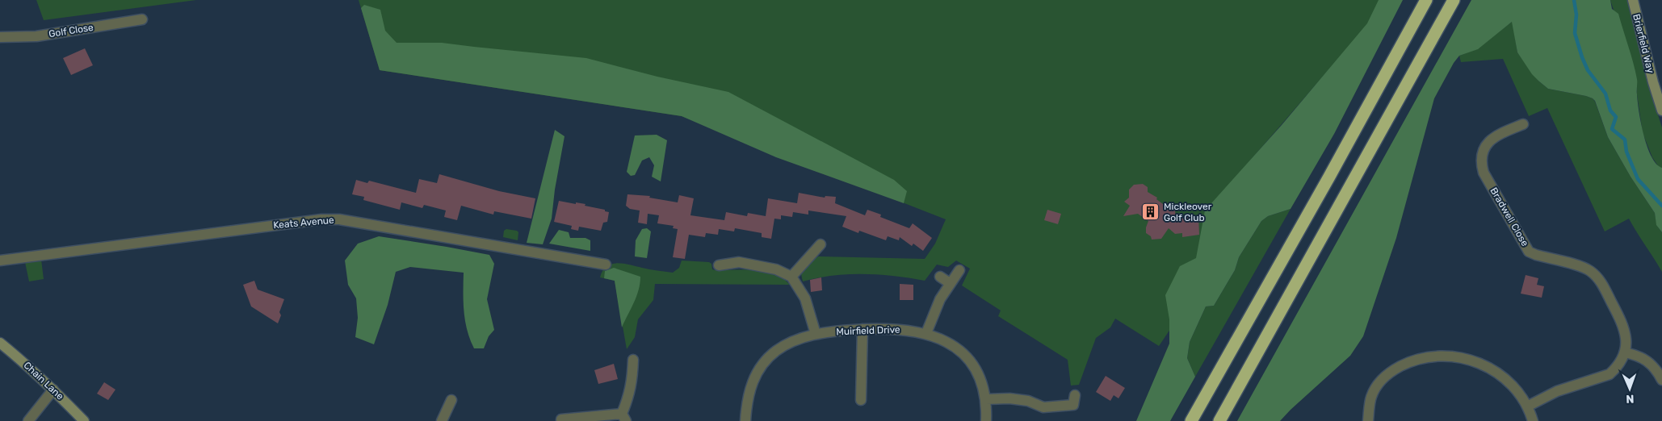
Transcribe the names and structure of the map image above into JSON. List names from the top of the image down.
{
  "streets": {
    "main road": ["Brierfield Way", "Chain Lane"],
    "street": [
      "Golf Close",
      "Bradwell Close",
      "Keats Avenue",
      "Muirfield Drive"
    ]
  },
  "places": {
    "building": ["Mickleover Golf Club"]
  },
  "north": "bottom"
}
